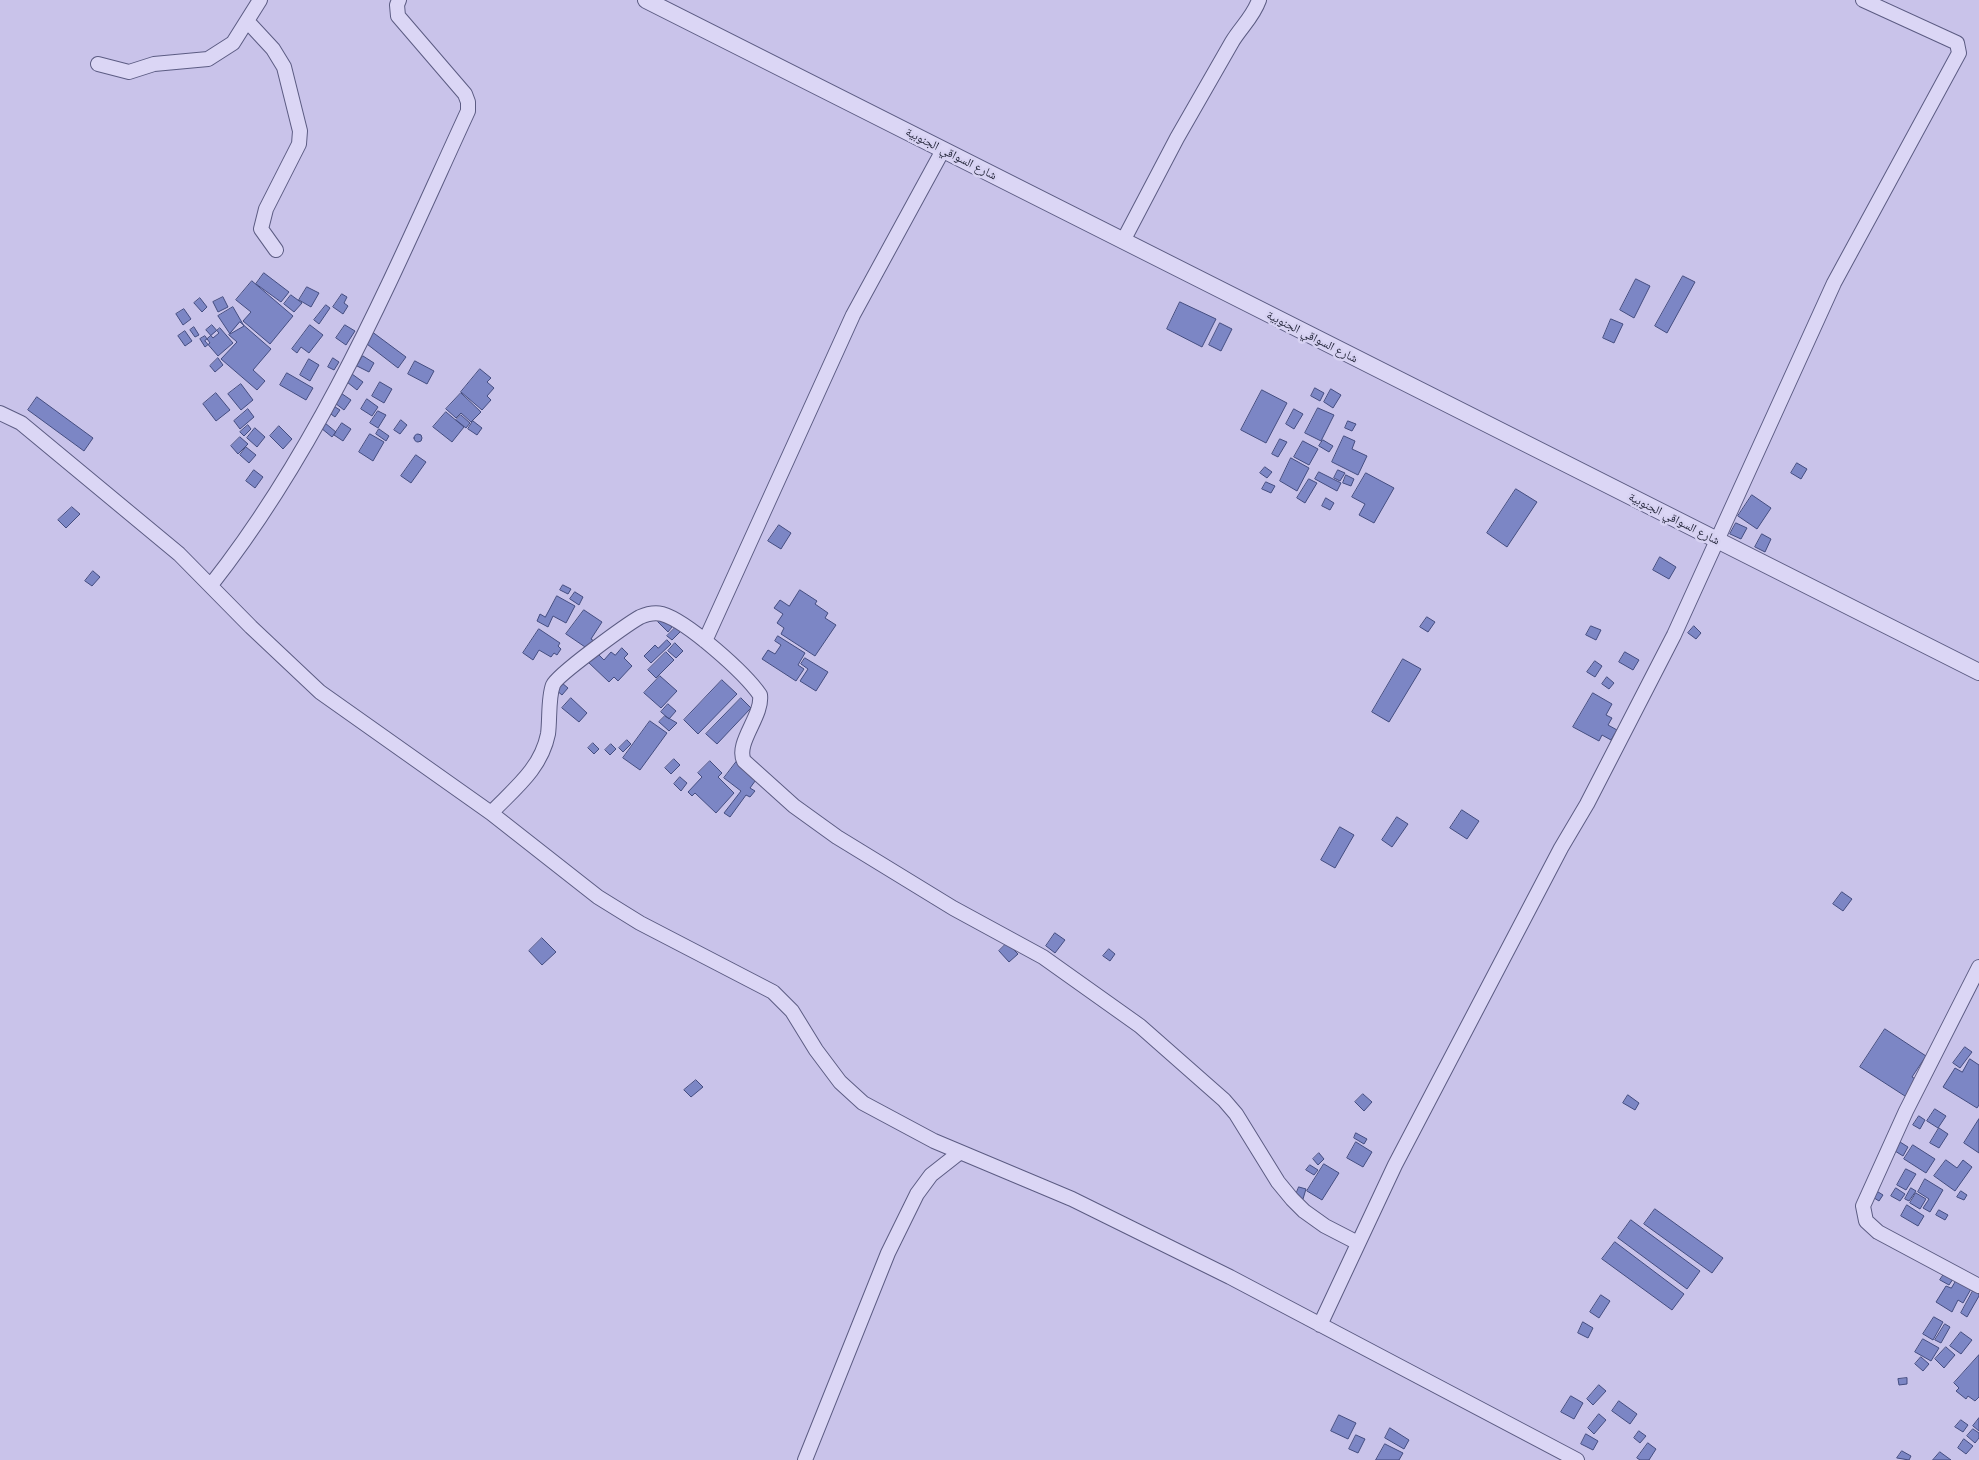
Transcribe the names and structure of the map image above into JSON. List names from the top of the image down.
{
  "streets": {
    "street": ["شارع السواقي الجنوبية"]
  }
}
